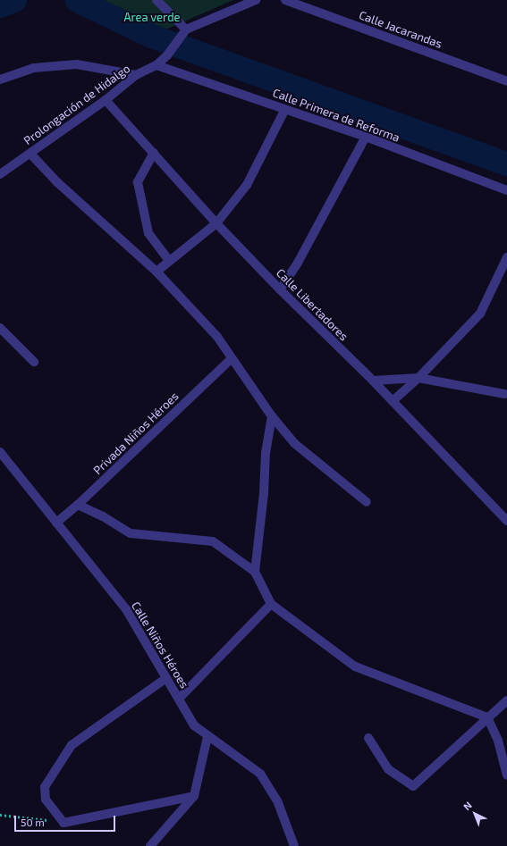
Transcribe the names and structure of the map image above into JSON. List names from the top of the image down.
{
  "streets": {
    "street": [
      "Calle Jacarandas",
      "Prolongación de Hidalgo",
      "Calle Primera de Reforma",
      "Calle Libertadores",
      "Privada Niños Héroes",
      "Calle Niños Héroes"
    ]
  },
  "crossings": [
    ["Prolongación de Hidalgo", "Calle Primera de Reforma"],
    ["Prolongación de Hidalgo", "Calle Libertadores"],
    ["Privada Niños Héroes", "Calle Niños Héroes"]
  ],
  "parks": ["Area verde"],
  "scale_bar": "50 m",
  "north": "top left"
}
